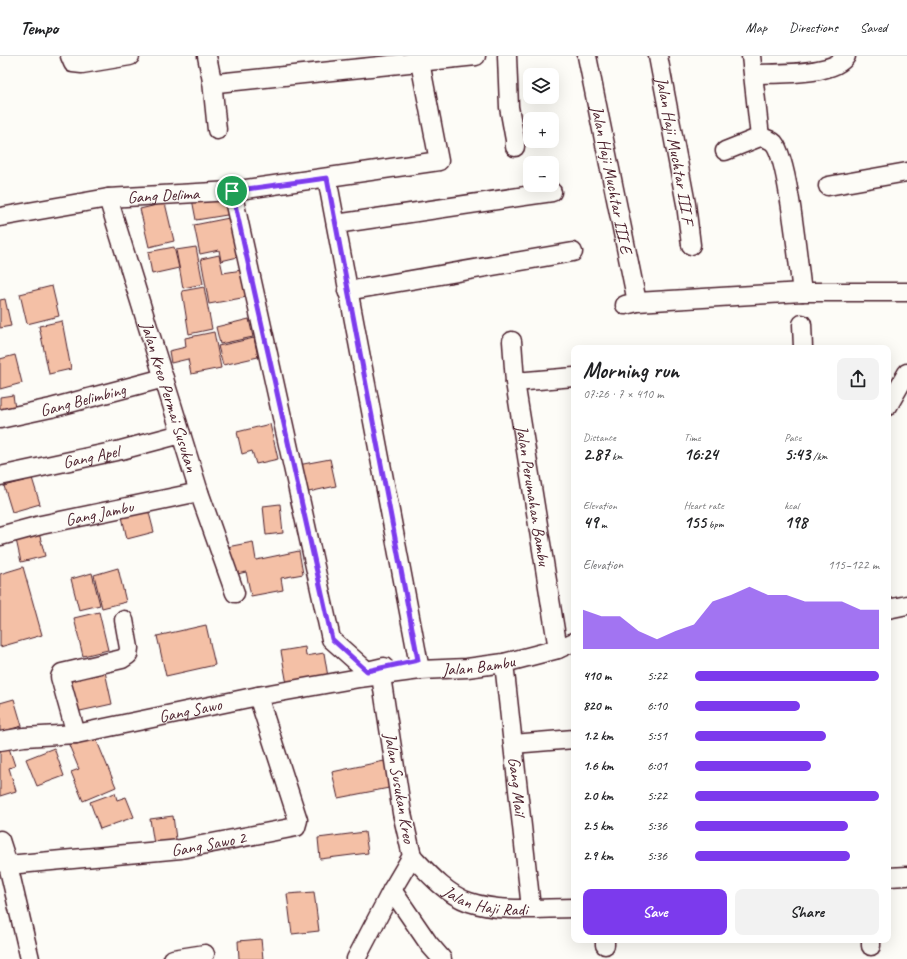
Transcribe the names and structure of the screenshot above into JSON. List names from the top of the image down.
{
  "streets": {
    "street": [
      "Jalan Haji Muchtar III F",
      "Jalan Haji Muchtar III E",
      "Gang Delima",
      "Jalan Kreo Permai Susukan",
      "Gang Belimbing",
      "Gang Apel",
      "Jalan Perumahan Bambu",
      "Gang Jambu",
      "Jalan Bambu",
      "Gang Sawo",
      "Gang Mail",
      "Jalan Susukan Kreo",
      "Gang Sawo 2",
      "Jalan Haji Radi"
    ]
  },
  "crossings": [
    ["Gang Delima", "Jalan Kreo Permai Susukan"],
    ["Jalan Kreo Permai Susukan", "Gang Belimbing"],
    ["Jalan Kreo Permai Susukan", "Gang Apel"],
    ["Jalan Kreo Permai Susukan", "Gang Jambu"],
    ["Jalan Perumahan Bambu", "Jalan Bambu"],
    ["Jalan Bambu", "Gang Sawo"],
    ["Jalan Bambu", "Gang Mail"],
    ["Jalan Bambu", "Jalan Susukan Kreo"],
    ["Gang Sawo", "Jalan Susukan Kreo"],
    ["Gang Sawo", "Gang Sawo 2"],
    ["Gang Mail", "Jalan Haji Radi"],
    ["Jalan Susukan Kreo", "Jalan Haji Radi"]
  ],
  "page": {
    "header": "Tempo",
    "nav": ["Map", "Directions", "Saved"],
    "map_buttons": ["+", "−"],
    "heading": ["Morning run", "07:26 · 7 × 410 m"],
    "stats": [
      ["Distance", "2.87 km"],
      ["Time", "16:24"],
      ["Pace", "5:43 /km"],
      ["Elevation", "49 m"],
      ["Heart rate", "155 bpm"],
      ["kcal", "198"]
    ],
    "chart": ["Elevation", "115–122 m"],
    "list": [
      {
        "name": "410 m",
        "note": "5:22"
      },
      {
        "name": "820 m",
        "note": "6:10"
      },
      {
        "name": "1.2 km",
        "note": "5:51"
      },
      {
        "name": "1.6 km",
        "note": "6:01"
      },
      {
        "name": "2.0 km",
        "note": "5:22"
      },
      {
        "name": "2.5 km",
        "note": "5:36"
      },
      {
        "name": "2.9 km",
        "note": "5:36"
      }
    ],
    "buttons": ["Save", "Share"]
  }
}
